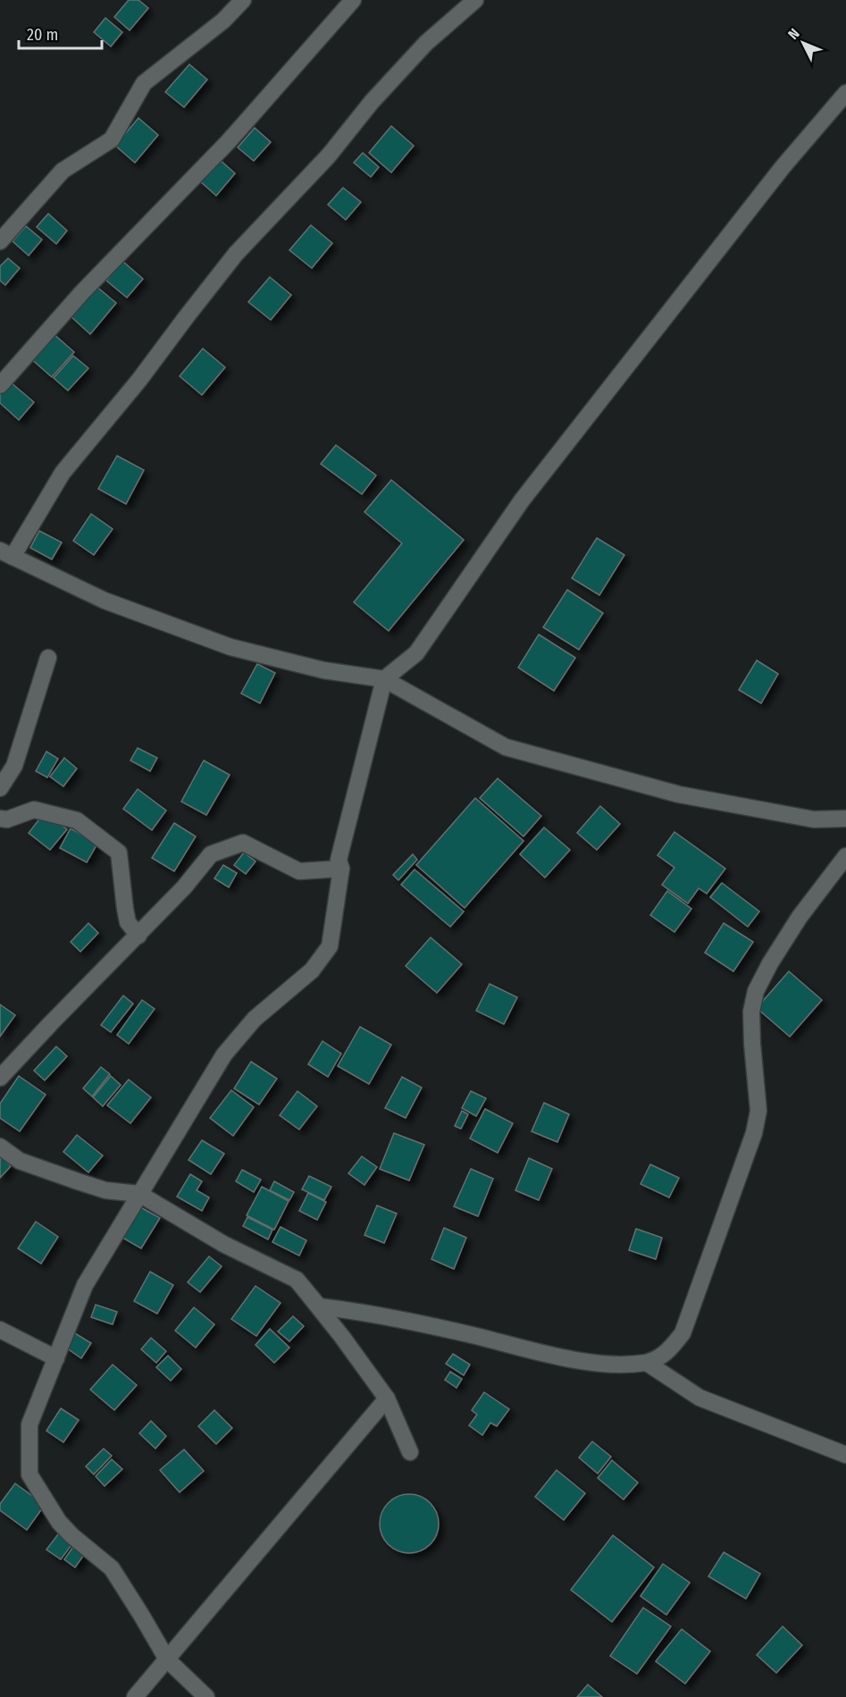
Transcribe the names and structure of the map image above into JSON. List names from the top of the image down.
{
  "scale_bar": "20 m",
  "north": "top left"
}
